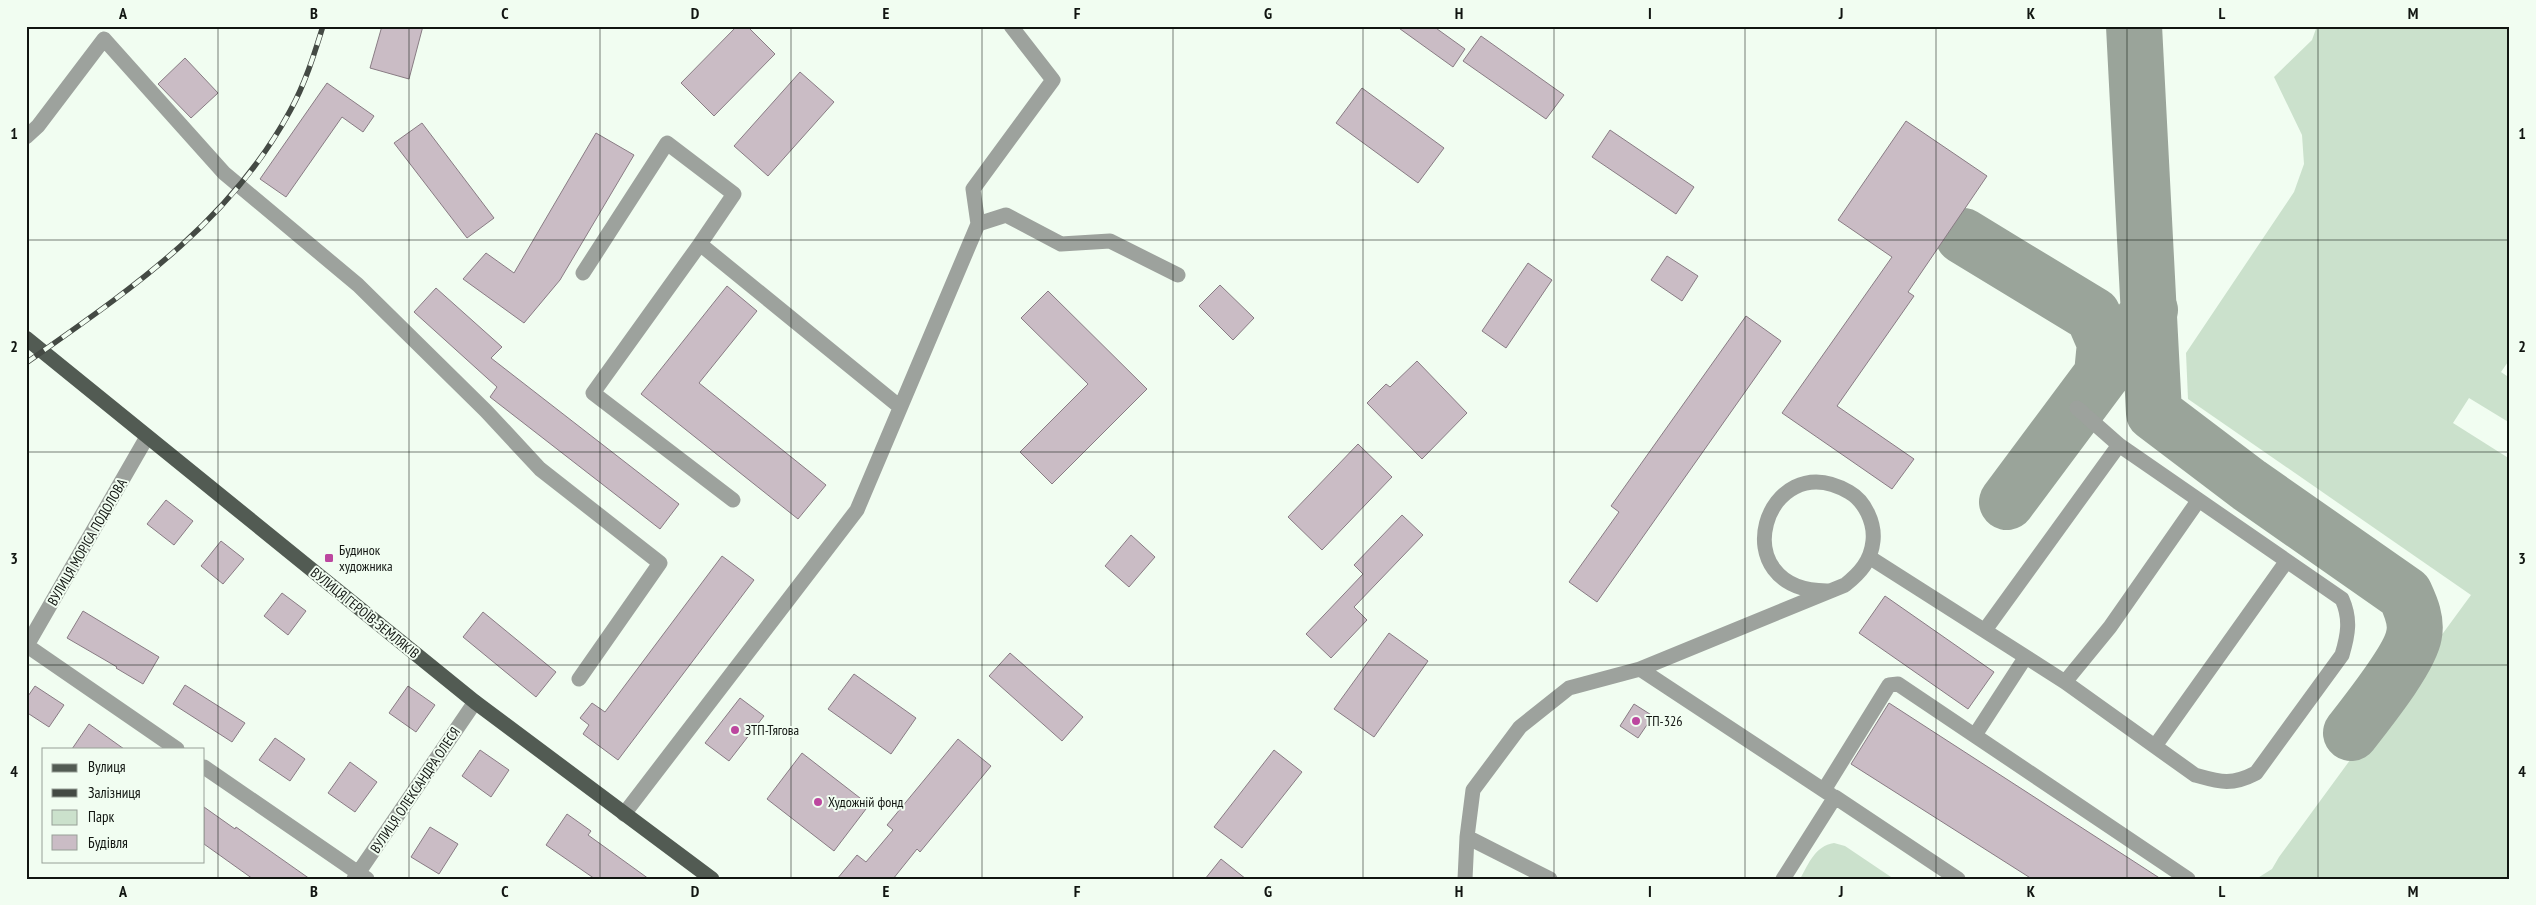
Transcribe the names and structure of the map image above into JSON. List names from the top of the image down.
{
  "streets": {
    "main road": ["ВУЛИЦЯ ГЕРОЇВ-ЗЕМЛЯКІВ"],
    "street": ["ВУЛИЦЯ МОРІСА ПОДОЛОВА", "ВУЛИЦЯ ОЛЕКСАНДРА ОЛЕСЯ"]
  },
  "crossings": [
    ["ВУЛИЦЯ МОРІСА ПОДОЛОВА", "ВУЛИЦЯ ГЕРОЇВ-ЗЕМЛЯКІВ"],
    ["ВУЛИЦЯ ГЕРОЇВ-ЗЕМЛЯКІВ", "ВУЛИЦЯ ОЛЕКСАНДРА ОЛЕСЯ"]
  ],
  "places": {
    "transit": ["Будинок художника"],
    "other": ["ТП-326", "ЗТП-Тягова", "Художній фонд"]
  },
  "legend": [
    "Вулиця",
    "Залізниця",
    "Парк",
    "Будівля"
  ],
  "grid": {
    "columns": [
      "A",
      "B",
      "C",
      "D",
      "E",
      "F",
      "G",
      "H",
      "I",
      "J",
      "K",
      "L",
      "M"
    ],
    "rows": [
      "1",
      "2",
      "3",
      "4"
    ]
  }
}
